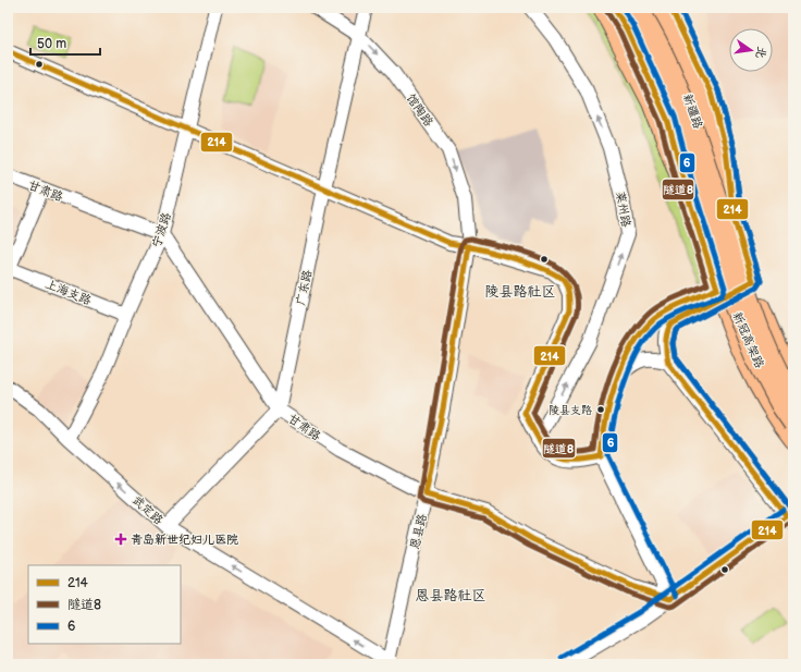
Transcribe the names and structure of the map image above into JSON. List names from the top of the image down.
{
  "streets": {
    "highway": ["新冠高架路"],
    "main road": ["新疆路"],
    "street": [
      "馆陶路",
      "甘肃路",
      "莱州路",
      "宁波路",
      "广东路",
      "上海支路",
      "武定路",
      "恩县路"
    ]
  },
  "crossings": [
    ["馆陶路", "广东路"],
    ["馆陶路", "恩县路"],
    ["甘肃路", "宁波路"],
    ["甘肃路", "广东路"],
    ["甘肃路", "上海支路"],
    ["甘肃路", "恩县路"],
    ["宁波路", "上海支路"],
    ["宁波路", "武定路"],
    ["武定路", "恩县路"]
  ],
  "one_way": ["馆陶路", "莱州路", "武定路"],
  "districts": ["陵县路社区", "恩县路社区"],
  "places": {
    "other": ["陵县支路"],
    "health": ["青岛新世纪妇儿医院"]
  },
  "lines": ["transit line 214", "transit line 隧道8", "transit line 6"],
  "legend": ["214", "隧道8", "6"],
  "scale_bar": "50 m",
  "north": "right"
}
